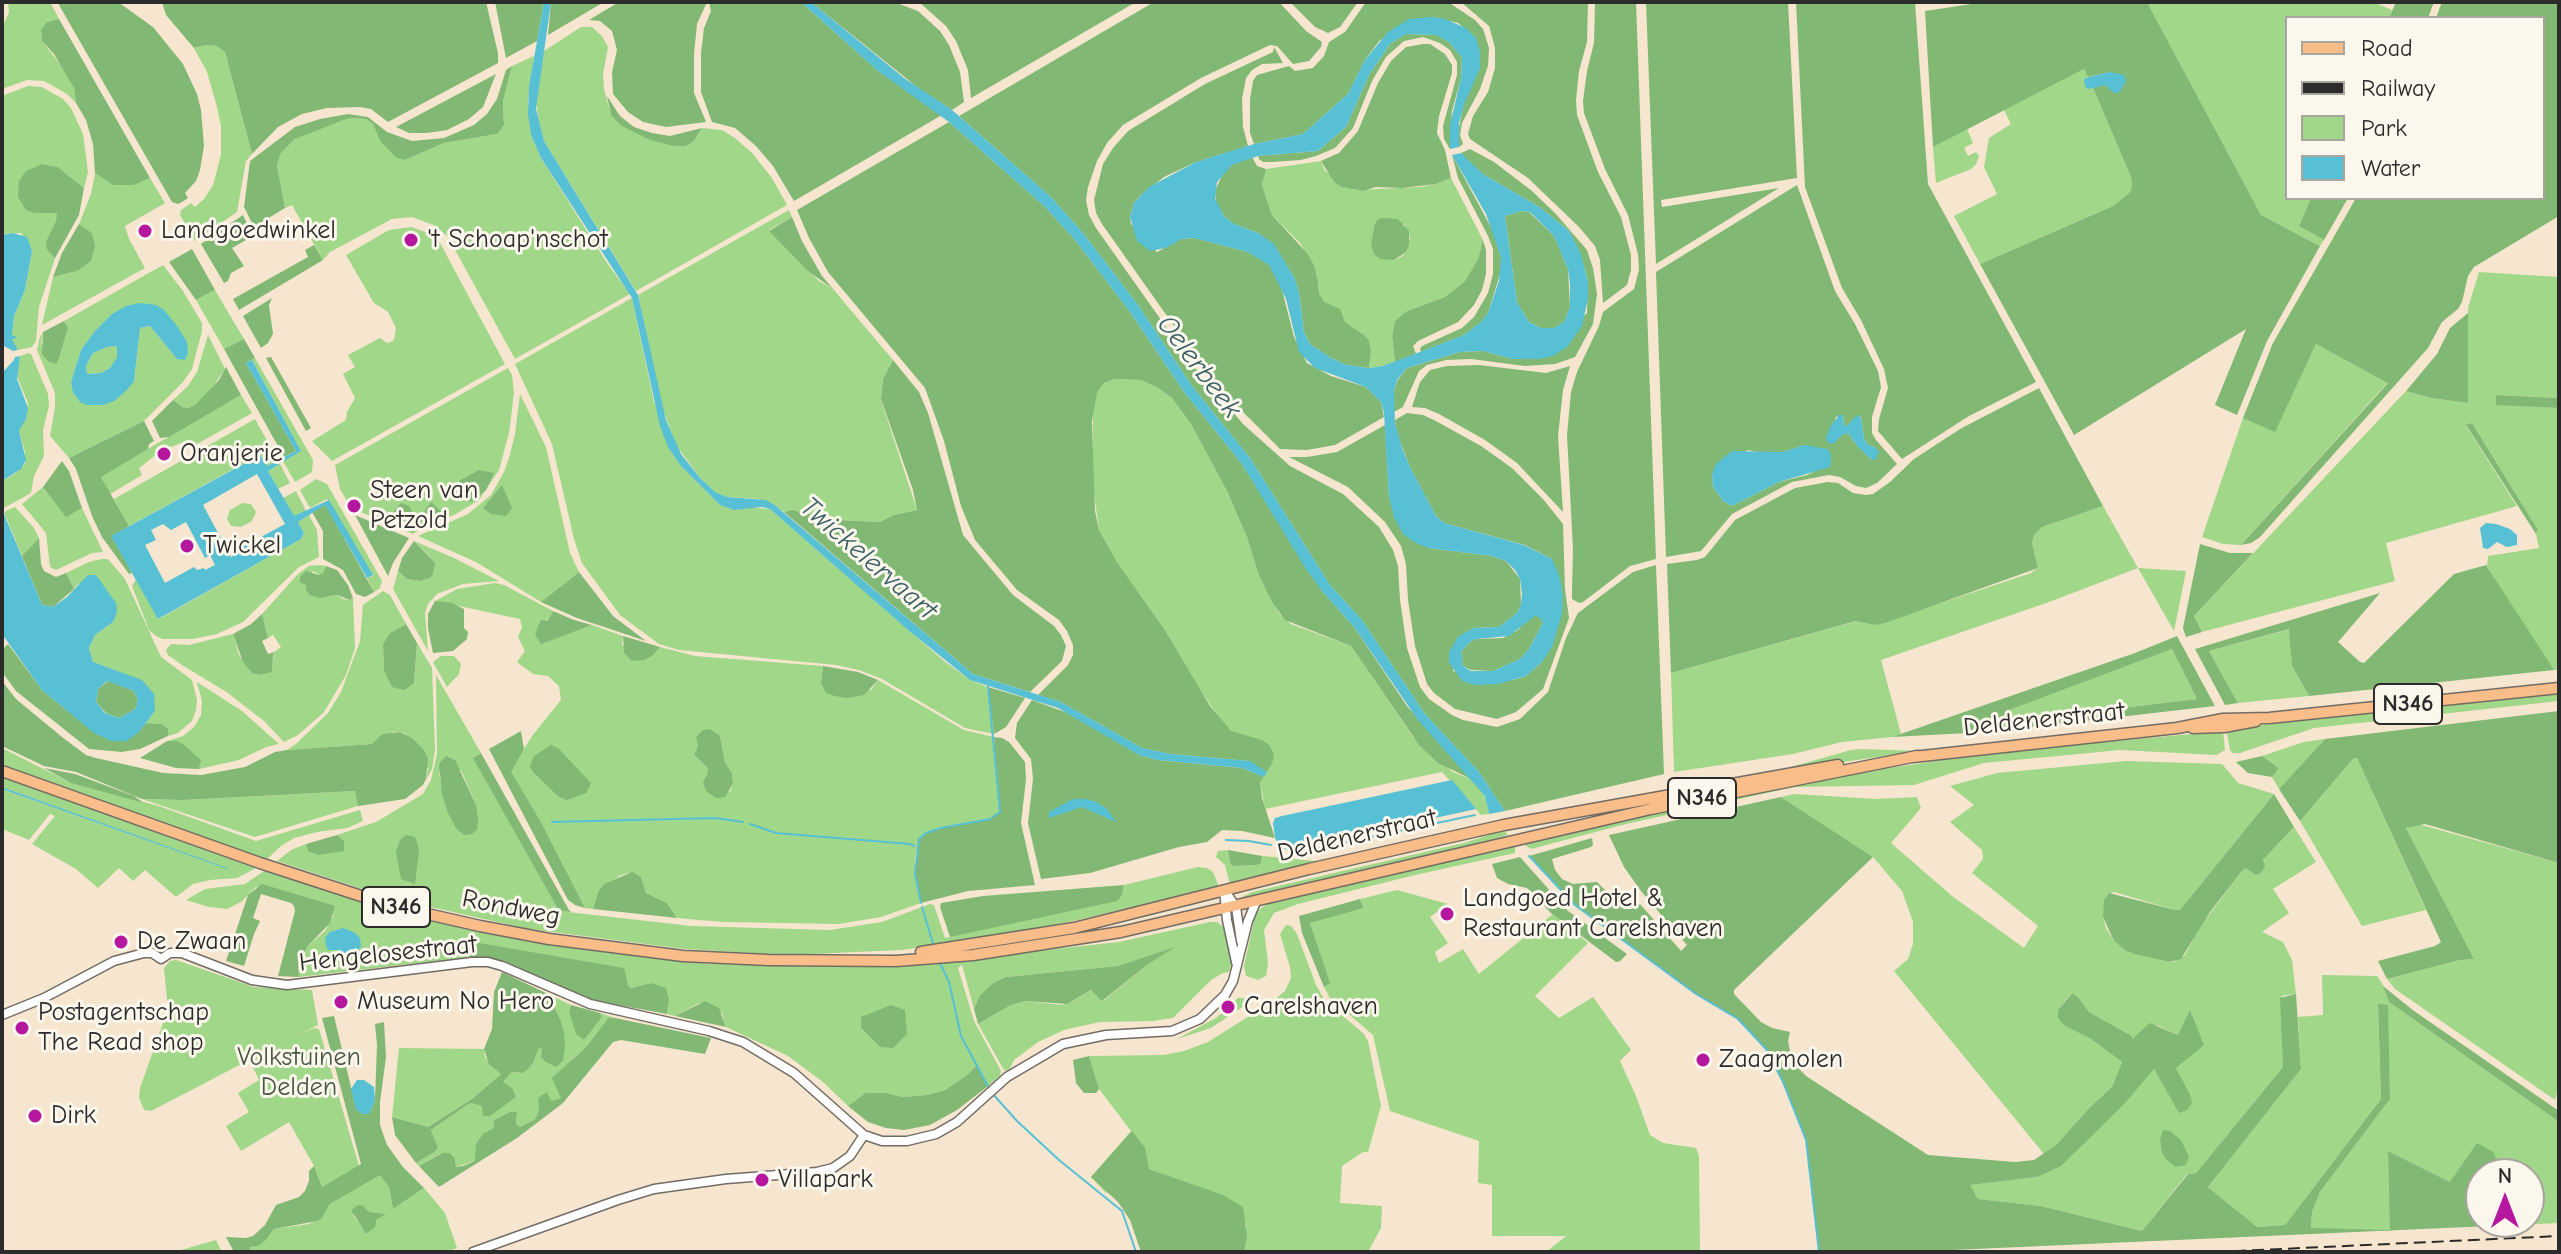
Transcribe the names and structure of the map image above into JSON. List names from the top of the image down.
{
  "streets": {
    "main road": ["N346", "Deldenerstraat", "Rondweg"],
    "street": ["Hengelosestraat"]
  },
  "crossings": [
    ["Deldenerstraat", "Rondweg"]
  ],
  "water": ["Oelerbeek", "Twickelervaart"],
  "parks": ["Volkstuinen Delden"],
  "places": [
    "Landgoedwinkel",
    "'t Schoap'nschot",
    "Oranjerie",
    "Steen van Petzold",
    "Twickel",
    "Landgoed Hotel & Restaurant Carelshaven",
    "De Zwaan",
    "Museum No Hero",
    "Carelshaven",
    "Postagentschap The Read shop",
    "Zaagmolen",
    "Dirk",
    "Villapark"
  ],
  "legend": [
    "Road",
    "Railway",
    "Park",
    "Water"
  ],
  "north": "top"
}
